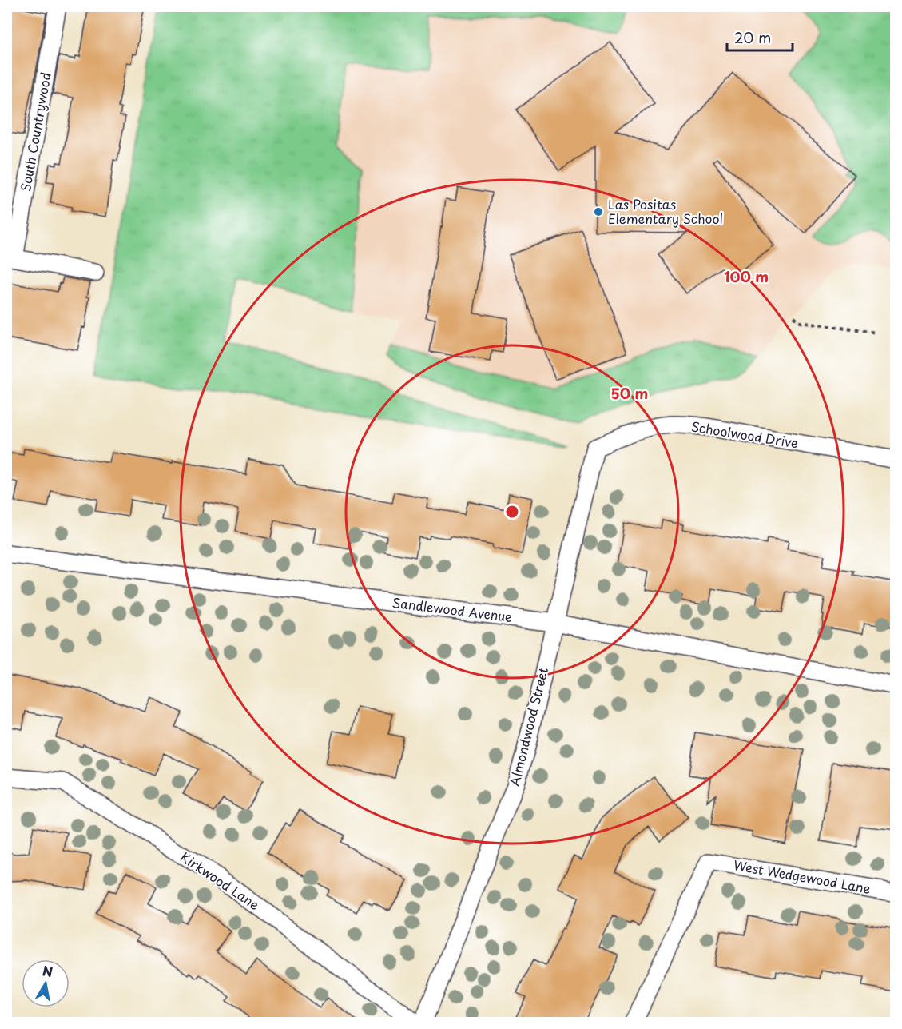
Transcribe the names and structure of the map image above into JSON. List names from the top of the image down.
{
  "streets": {
    "street": [
      "South Countrywood",
      "Schoolwood Drive",
      "Sandlewood Avenue",
      "Almondwood Street",
      "West Wedgewood Lane",
      "Kirkwood Lane"
    ]
  },
  "crossings": [
    ["Schoolwood Drive", "Almondwood Street"],
    ["Sandlewood Avenue", "Almondwood Street"]
  ],
  "places": ["Las Positas Elementary School"],
  "scale_bar": "20 m",
  "north": "top",
  "rings": ["100 m", "50 m"]
}
